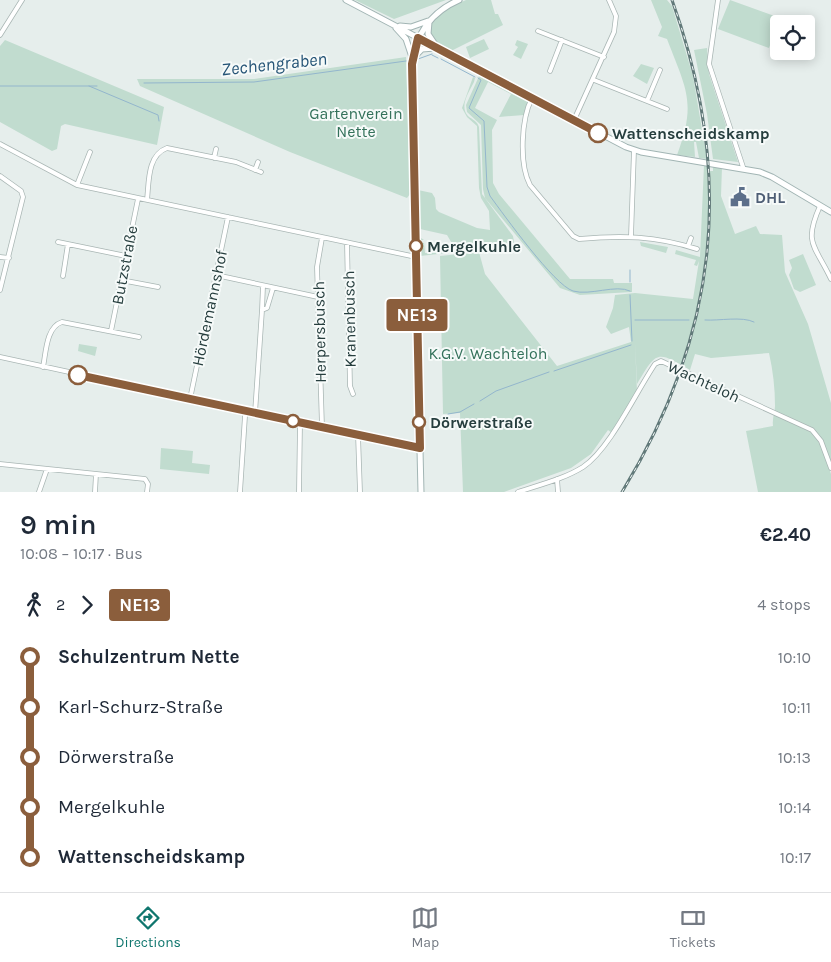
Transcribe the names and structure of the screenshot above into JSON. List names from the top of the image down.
{
  "streets": {
    "street": [
      "Butzstraße",
      "Hördemannshof",
      "Kranenbusch",
      "Herpersbusch",
      "Wachteloh"
    ]
  },
  "water": ["Zechengraben"],
  "parks": ["Gartenverein Nette", "K.G.V. Wachteloh"],
  "places": {
    "other": ["Wattenscheidskamp", "Mergelkuhle", "Dörwerstraße"],
    "public building": ["DHL"]
  },
  "lines": ["bus line NE13"],
  "page": {
    "on_map": "NE13",
    "heading": ["9 min", "10:08 – 10:17 · Bus", "€2.40"],
    "legs": ["2", "NE13", "4 stops"],
    "list": [
      {
        "name": "Schulzentrum Nette",
        "value": "10:10"
      },
      {
        "name": "Karl-Schurz-Straße",
        "value": "10:11"
      },
      {
        "name": "Dörwerstraße",
        "value": "10:13"
      },
      {
        "name": "Mergelkuhle",
        "value": "10:14"
      },
      {
        "name": "Wattenscheidskamp",
        "value": "10:17"
      }
    ],
    "tabs": ["Directions", "Map", "Tickets"]
  }
}
